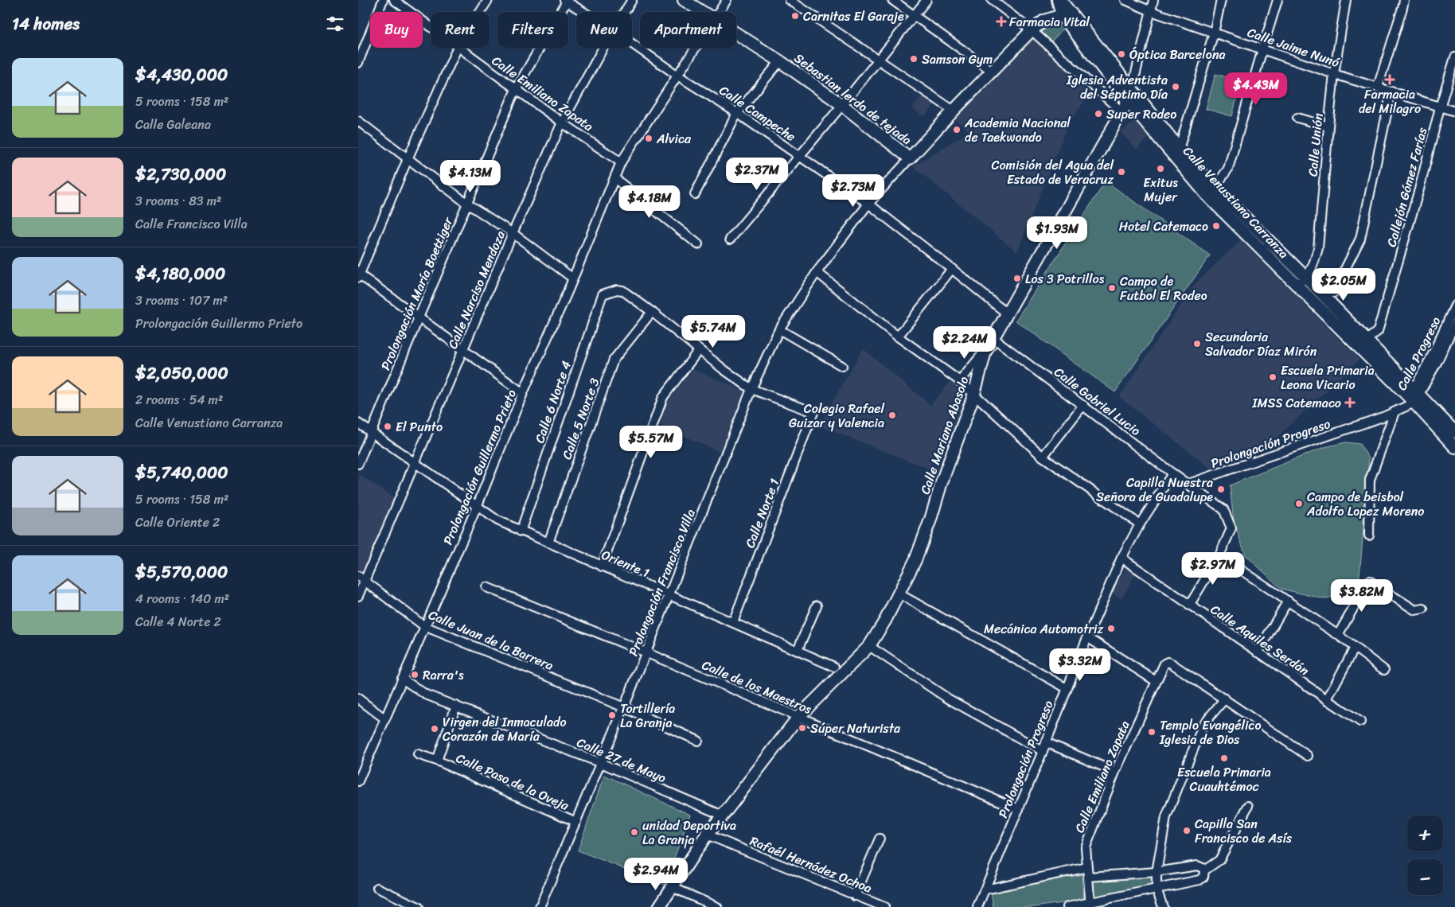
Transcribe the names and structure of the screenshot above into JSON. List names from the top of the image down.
{
  "streets": {
    "main road": ["Sebastian lerdo de tejada", "Calle Venustiano Carranza", "Calle Mariano Abasolo"],
    "street": [
      "Calle Jaime Nunó",
      "Calle Emiliano Zapata",
      "Calle Campeche",
      "Calle Unión",
      "Callejón Gómez Farías",
      "Calle Narciso Mendoza",
      "Prolongación María Boettiger",
      "Calle Progreso",
      "Calle Gabriel Lucio",
      "Calle 6 Norte 4",
      "Calle 5 Norte 3",
      "Prolongación Progreso",
      "Prolongación Guillermo Prieto",
      "Calle Norte 1",
      "Oriente 1",
      "Prolongación Francisco Villa",
      "Calle Juan de la Barrera",
      "Calle Aquiles Serdán",
      "Calle de los Maestros",
      "Calle 27 de Mayo",
      "Calle Paso de la Oveja",
      "Rafaél Hernádez Ochoa"
    ]
  },
  "crossings": [
    ["Calle Jaime Nunó", "Calle Unión"],
    ["Calle Jaime Nunó", "Callejón Gómez Farías"],
    ["Calle Emiliano Zapata", "Calle Narciso Mendoza"],
    ["Calle Emiliano Zapata", "Prolongación María Boettiger"],
    ["Calle Emiliano Zapata", "Prolongación Guillermo Prieto"],
    ["Sebastian lerdo de tejada", "Prolongación Francisco Villa"],
    ["Calle Campeche", "Prolongación María Boettiger"],
    ["Calle Campeche", "Calle Mariano Abasolo"],
    ["Calle Campeche", "Prolongación Guillermo Prieto"],
    ["Calle Campeche", "Prolongación Francisco Villa"],
    ["Calle Unión", "Calle Venustiano Carranza"],
    ["Callejón Gómez Farías", "Calle Venustiano Carranza"],
    ["Calle Venustiano Carranza", "Calle Progreso"],
    ["Calle Venustiano Carranza", "Calle Mariano Abasolo"],
    ["Calle Venustiano Carranza", "Prolongación Progreso"],
    ["Calle Narciso Mendoza", "Oriente 1"],
    ["Calle Narciso Mendoza", "Calle Juan de la Barrera"],
    ["Prolongación María Boettiger", "Oriente 1"],
    ["Calle Progreso", "Prolongación Progreso"],
    ["Calle Gabriel Lucio", "Calle Mariano Abasolo"],
    ["Calle Gabriel Lucio", "Prolongación Progreso"],
    ["Calle 6 Norte 4", "Calle 5 Norte 3"],
    ["Calle 6 Norte 4", "Oriente 1"],
    ["Calle 5 Norte 3", "Oriente 1"],
    ["Calle Mariano Abasolo", "Calle de los Maestros"],
    ["Calle Mariano Abasolo", "Calle 27 de Mayo"],
    ["Calle Mariano Abasolo", "Rafaél Hernádez Ochoa"],
    ["Prolongación Progreso", "Calle Aquiles Serdán"],
    ["Prolongación Progreso", "Calle de los Maestros"],
    ["Prolongación Guillermo Prieto", "Oriente 1"],
    ["Prolongación Guillermo Prieto", "Calle Juan de la Barrera"],
    ["Prolongación Guillermo Prieto", "Calle 27 de Mayo"],
    ["Calle Norte 1", "Oriente 1"],
    ["Calle Norte 1", "Prolongación Francisco Villa"],
    ["Oriente 1", "Prolongación Francisco Villa"],
    ["Prolongación Francisco Villa", "Calle Juan de la Barrera"],
    ["Prolongación Francisco Villa", "Calle de los Maestros"],
    ["Prolongación Francisco Villa", "Calle 27 de Mayo"],
    ["Prolongación Francisco Villa", "Calle Paso de la Oveja"]
  ],
  "places": {
    "other": [
      "Carnitas El Garaje",
      "Óptica Barcelona",
      "Samson Gym",
      "Iglesia Adventista del Séptimo Día",
      "Super Rodeo",
      "Academia Nacional de Taekwondo",
      "Alvica",
      "Exitus Mujer",
      "Comisión del Agua del Estado de Veracruz",
      "Hotel Catemaco",
      "Los 3 Potrillos",
      "Campo de Futbol El Rodeo",
      "Secundaria Salvador Díaz Mirón",
      "Escuela Primaria Leona Vicario",
      "Colegio Rafael Guizar y Valencia",
      "El Punto",
      "Capilla Nuestra Señora de Guadalupe",
      "Campo de beisbol Adolfo Lopez Moreno",
      "Mecánica Automotriz",
      "Rarra's",
      "Tortillería La Granja",
      "Súper Naturista",
      "Virgen del Inmaculado Corazón de María",
      "Templo Evangélico Iglesia de Dios",
      "Escuela Primaria Cuauhtémoc",
      "Capilla San Francisco de Asís",
      "unidad Deportiva La Granja"
    ],
    "health": ["Farmacia Vital", "Farmacia del Milagro", "IMSS Catemaco"]
  },
  "page": {
    "heading": "14 homes",
    "chip": [
      "Buy",
      "Rent",
      "Filters",
      "New",
      "Apartment"
    ],
    "list": [
      {
        "name": "$4,430,000",
        "note": "5 rooms · 158 m² · Calle Galeana"
      },
      {
        "name": "$2,730,000",
        "note": "3 rooms · 83 m² · Calle Francisco Villa"
      },
      {
        "name": "$4,180,000",
        "note": "3 rooms · 107 m² · Prolongación Guillermo Prieto"
      },
      {
        "name": "$2,050,000",
        "note": "2 rooms · 54 m² · Calle Venustiano Carranza"
      },
      {
        "name": "$5,740,000",
        "note": "5 rooms · 158 m² · Calle Oriente 2"
      },
      {
        "name": "$5,570,000",
        "note": "4 rooms · 140 m² · Calle 4 Norte 2"
      }
    ],
    "price": [
      "$4.43M",
      "$2.37M",
      "$4.13M",
      "$2.73M",
      "$4.18M",
      "$1.93M",
      "$2.05M",
      "$5.74M",
      "$2.24M",
      "$5.57M",
      "$2.97M",
      "$3.82M",
      "$3.32M",
      "$2.94M"
    ],
    "map_buttons": ["+", "−"]
  }
}
